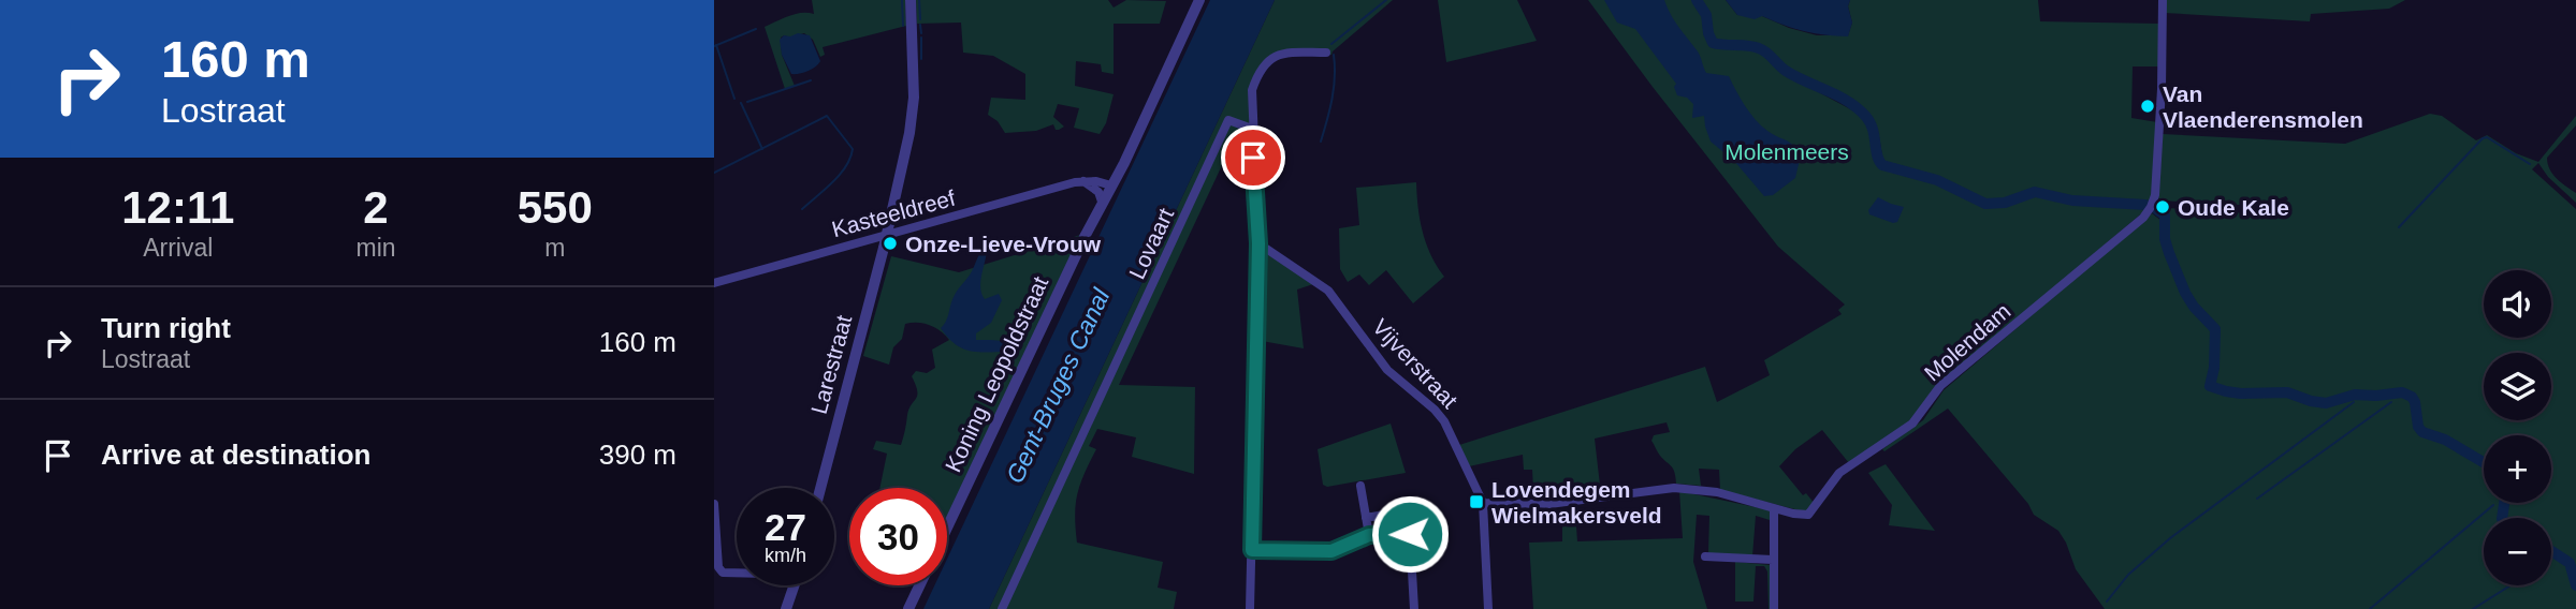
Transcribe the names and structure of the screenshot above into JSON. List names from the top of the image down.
{
  "streets": {
    "street": [
      "Kasteeldreef",
      "Lovaart",
      "Molendam",
      "Vijverstraat",
      "Larestraat",
      "Koning Leopoldstraat"
    ]
  },
  "crossings": [
    ["Kasteeldreef", "Larestraat"],
    ["Kasteeldreef", "Koning Leopoldstraat"]
  ],
  "water": ["Gent-Bruges Canal"],
  "parks": ["Molenmeers"],
  "places": {
    "other": ["Van Vlaenderensmolen", "Oude Kale", "Onze-Lieve-Vrouw"],
    "transit": ["Lovendegem Wielmakersveld"]
  },
  "page": {
    "turn": ["160 m", "Lostraat"],
    "eta": [
      "12:11",
      "Arrival",
      "2",
      "min",
      "550",
      "m"
    ],
    "map_buttons": ["+", "−"],
    "list": [
      {
        "name": "Turn right",
        "note": "Lostraat",
        "value": "160 m"
      },
      {
        "name": "Arrive at destination",
        "value": "390 m"
      }
    ],
    "speed": "27 km/h",
    "limit": "30"
  }
}
